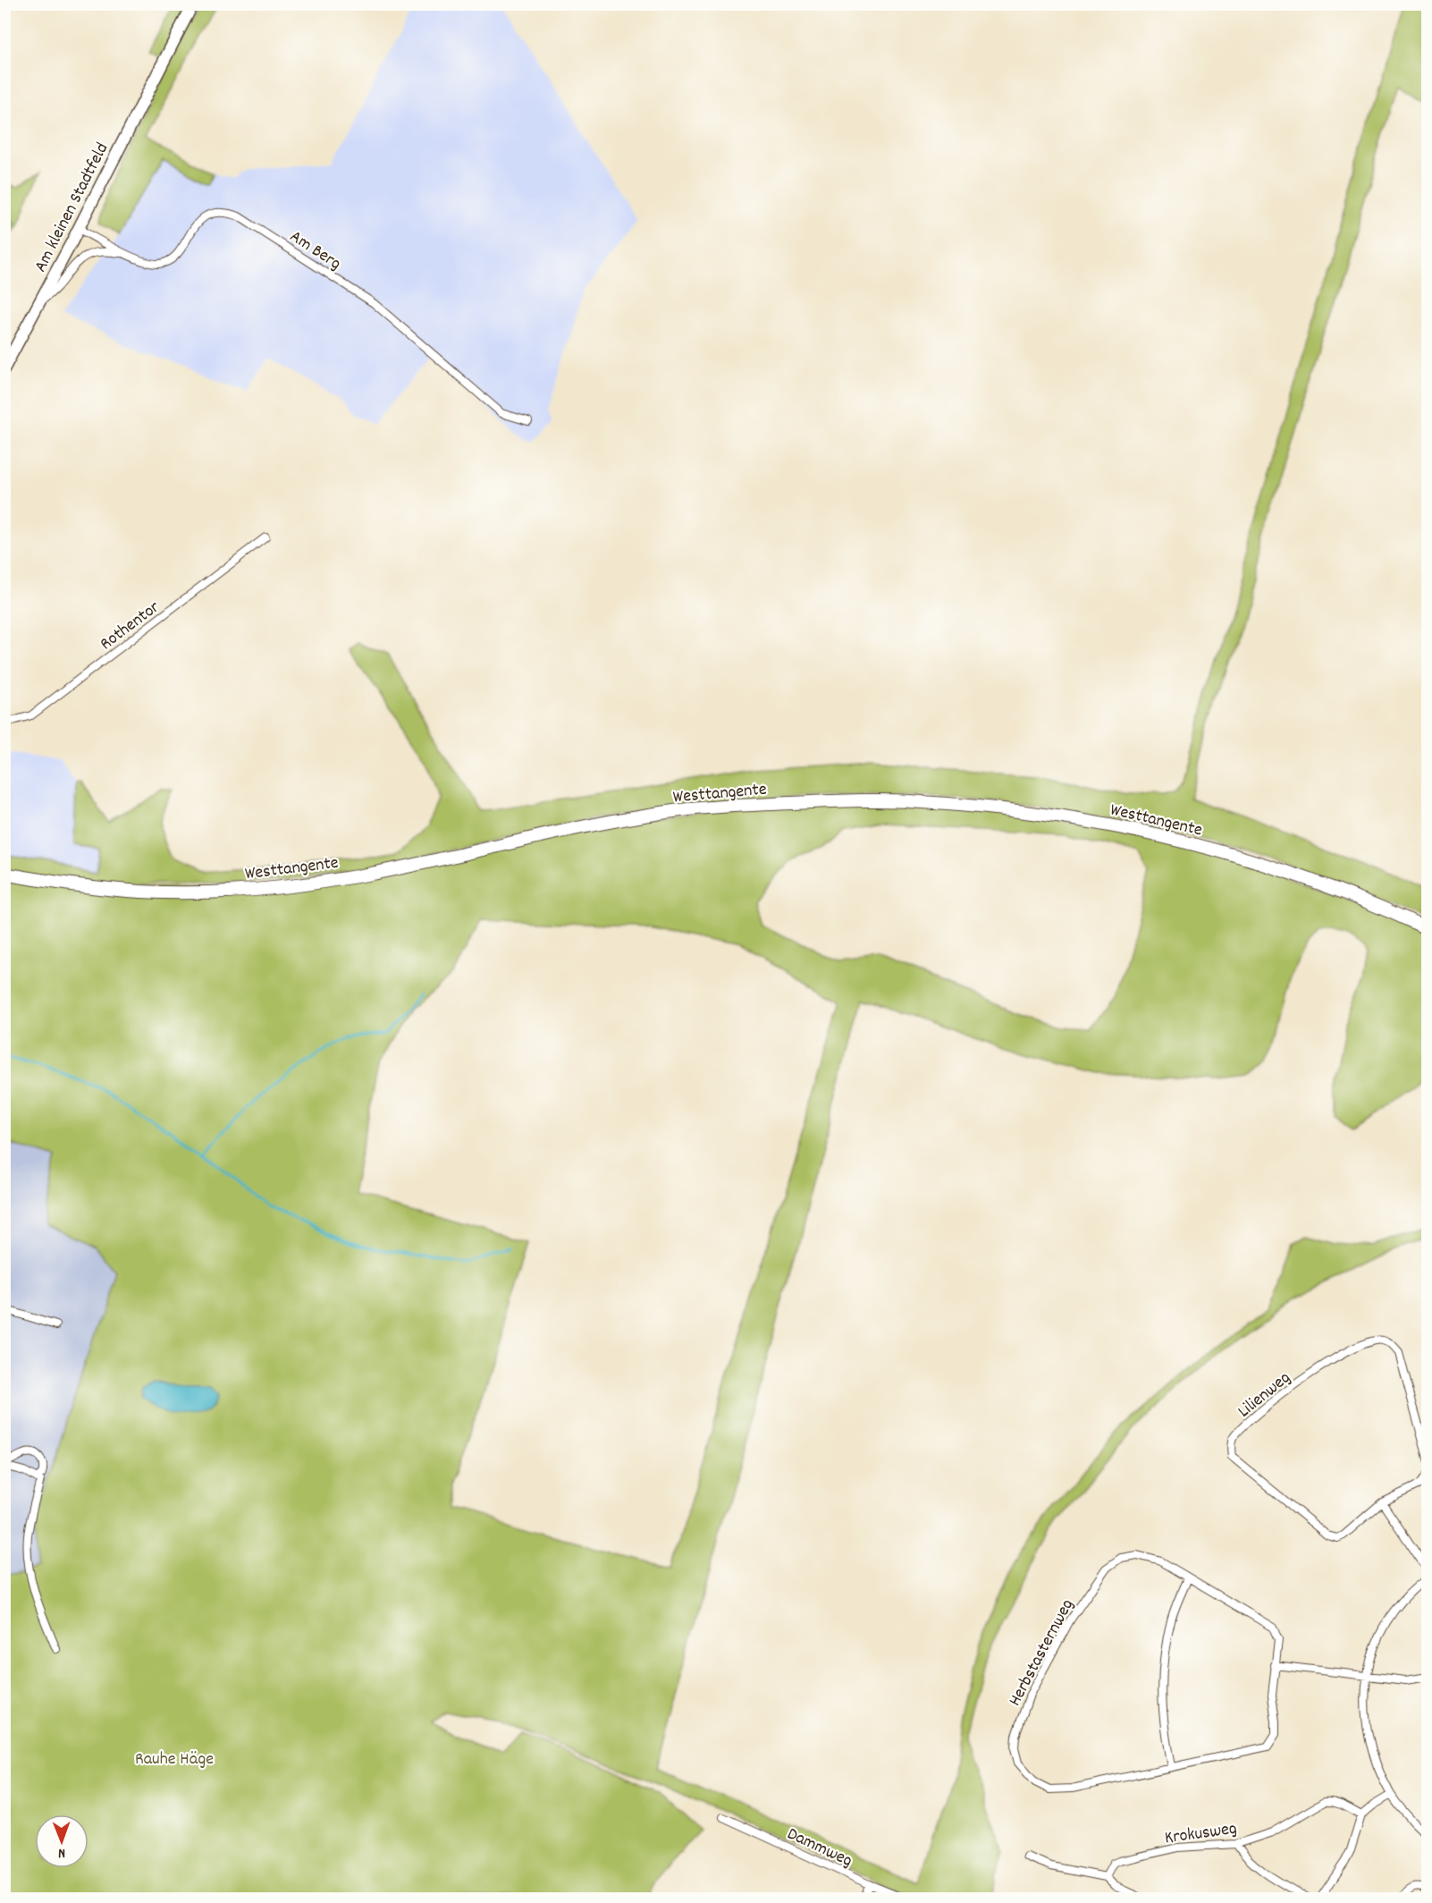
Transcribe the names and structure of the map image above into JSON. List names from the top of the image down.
{
  "streets": {
    "highway": ["Westtangente"],
    "main road": ["Am kleinen Stadtfeld"],
    "street": [
      "Am Berg",
      "Rothentor",
      "Lilienweg",
      "Herbstasternweg",
      "Krokusweg",
      "Dammweg"
    ]
  },
  "crossings": [
    ["Am kleinen Stadtfeld", "Am Berg"]
  ],
  "parks": ["Rauhe Häge"],
  "north": "bottom"
}
